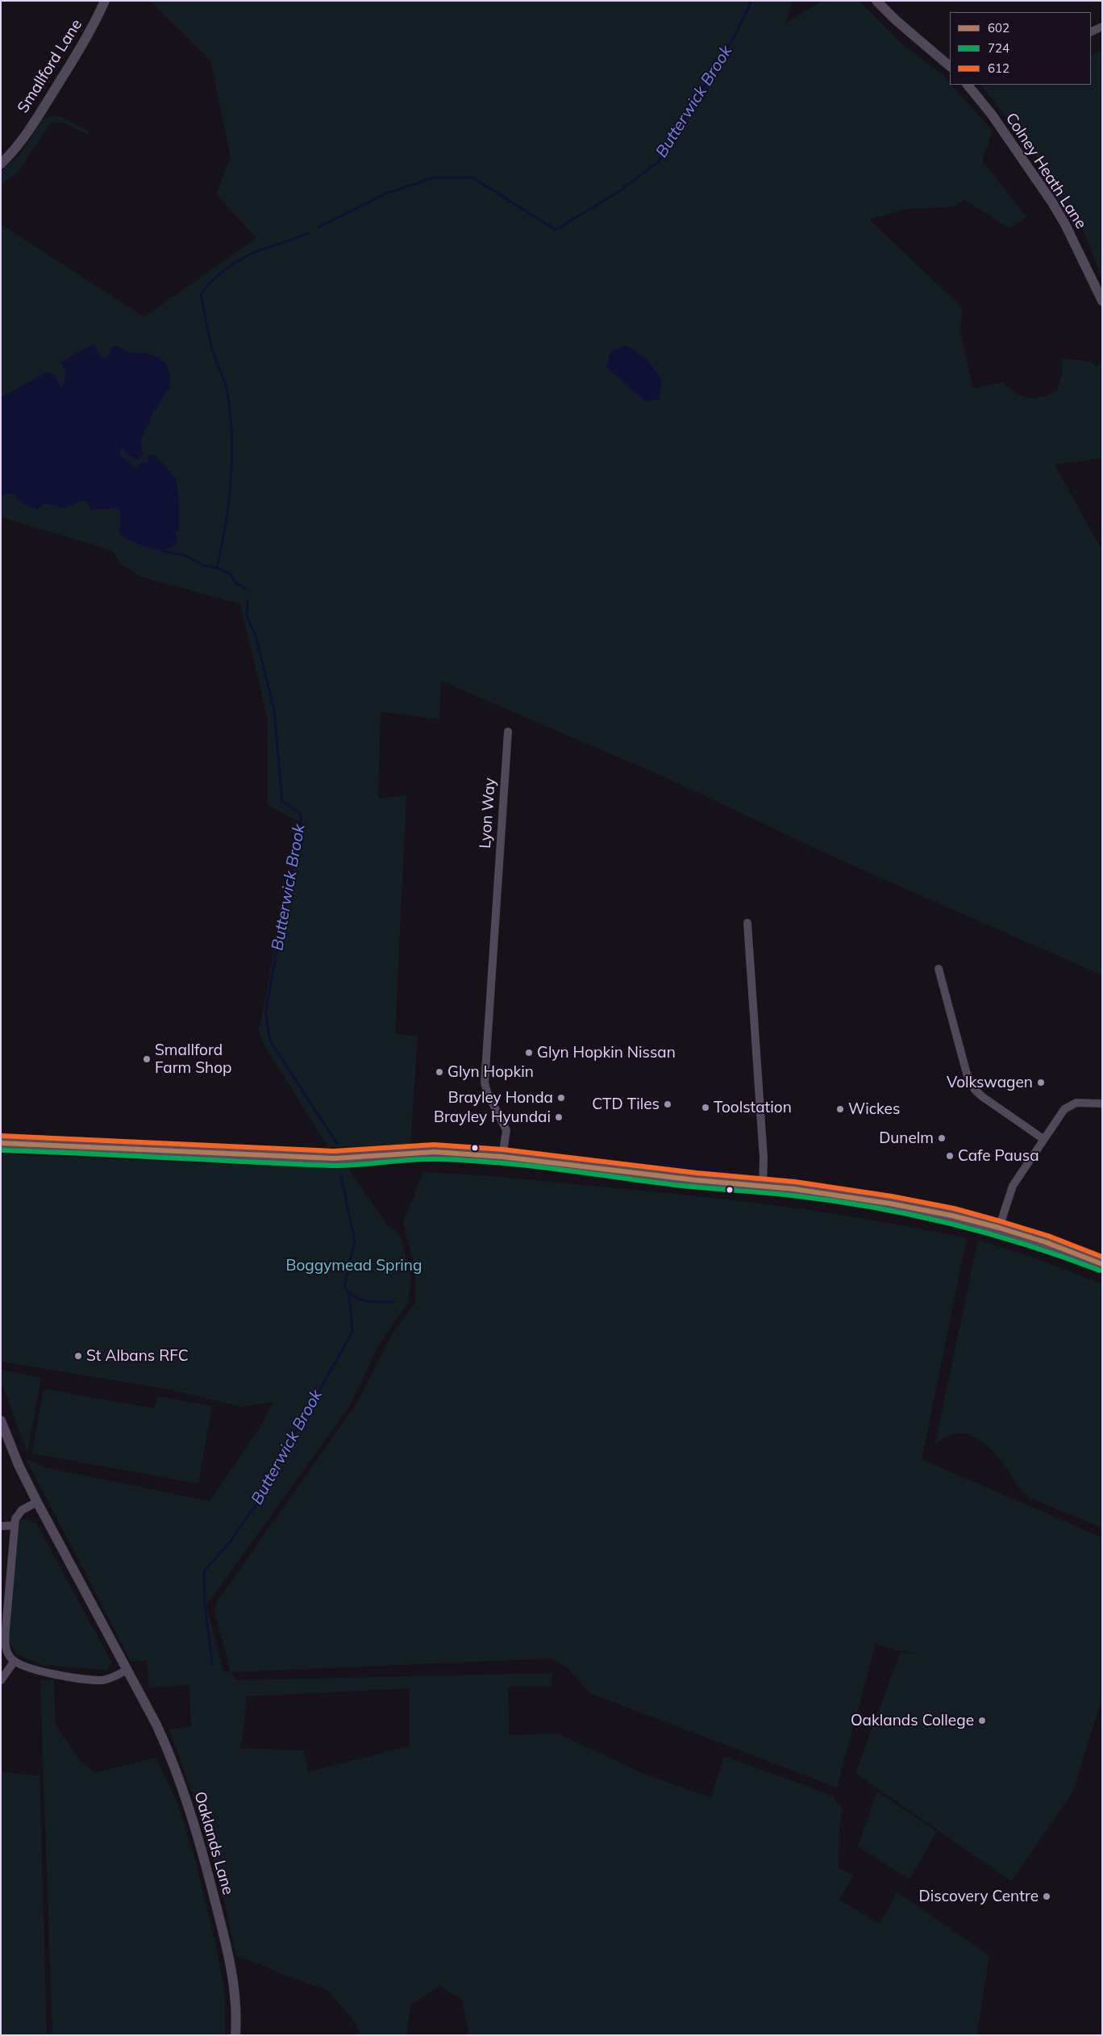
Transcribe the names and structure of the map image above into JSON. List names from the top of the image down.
{
  "streets": {
    "street": [
      "Smallford Lane",
      "Colney Heath Lane",
      "Lyon Way",
      "Oaklands Lane"
    ]
  },
  "water": ["Butterwick Brook"],
  "parks": ["Boggymead Spring"],
  "places": [
    "Glyn Hopkin Nissan",
    "Smallford Farm Shop",
    "Glyn Hopkin",
    "Volkswagen",
    "Brayley Honda",
    "CTD Tiles",
    "Toolstation",
    "Wickes",
    "Brayley Hyundai",
    "Dunelm",
    "Cafe Pausa",
    "St Albans RFC",
    "Oaklands College",
    "Discovery Centre"
  ],
  "lines": ["transit line 612", "transit line 602", "transit line 724"],
  "legend": ["602", "724", "612"]
}
